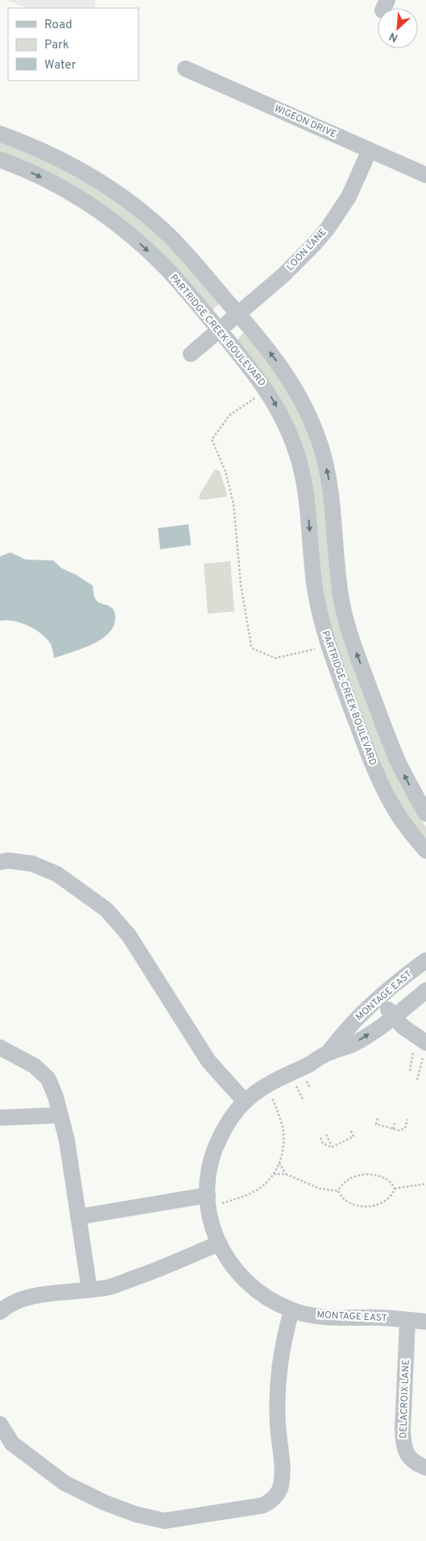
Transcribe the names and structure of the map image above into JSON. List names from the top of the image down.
{
  "streets": {
    "street": [
      "WIGEON DRIVE",
      "LOON LANE",
      "PARTRIDGE CREEK BOULEVARD",
      "MONTAGE EAST",
      "DELACROIX LANE"
    ]
  },
  "crossings": [
    ["WIGEON DRIVE", "LOON LANE"],
    ["LOON LANE", "PARTRIDGE CREEK BOULEVARD"],
    ["MONTAGE EAST", "DELACROIX LANE"]
  ],
  "legend": ["Road", "Park", "Water"],
  "north": "bottom left"
}
